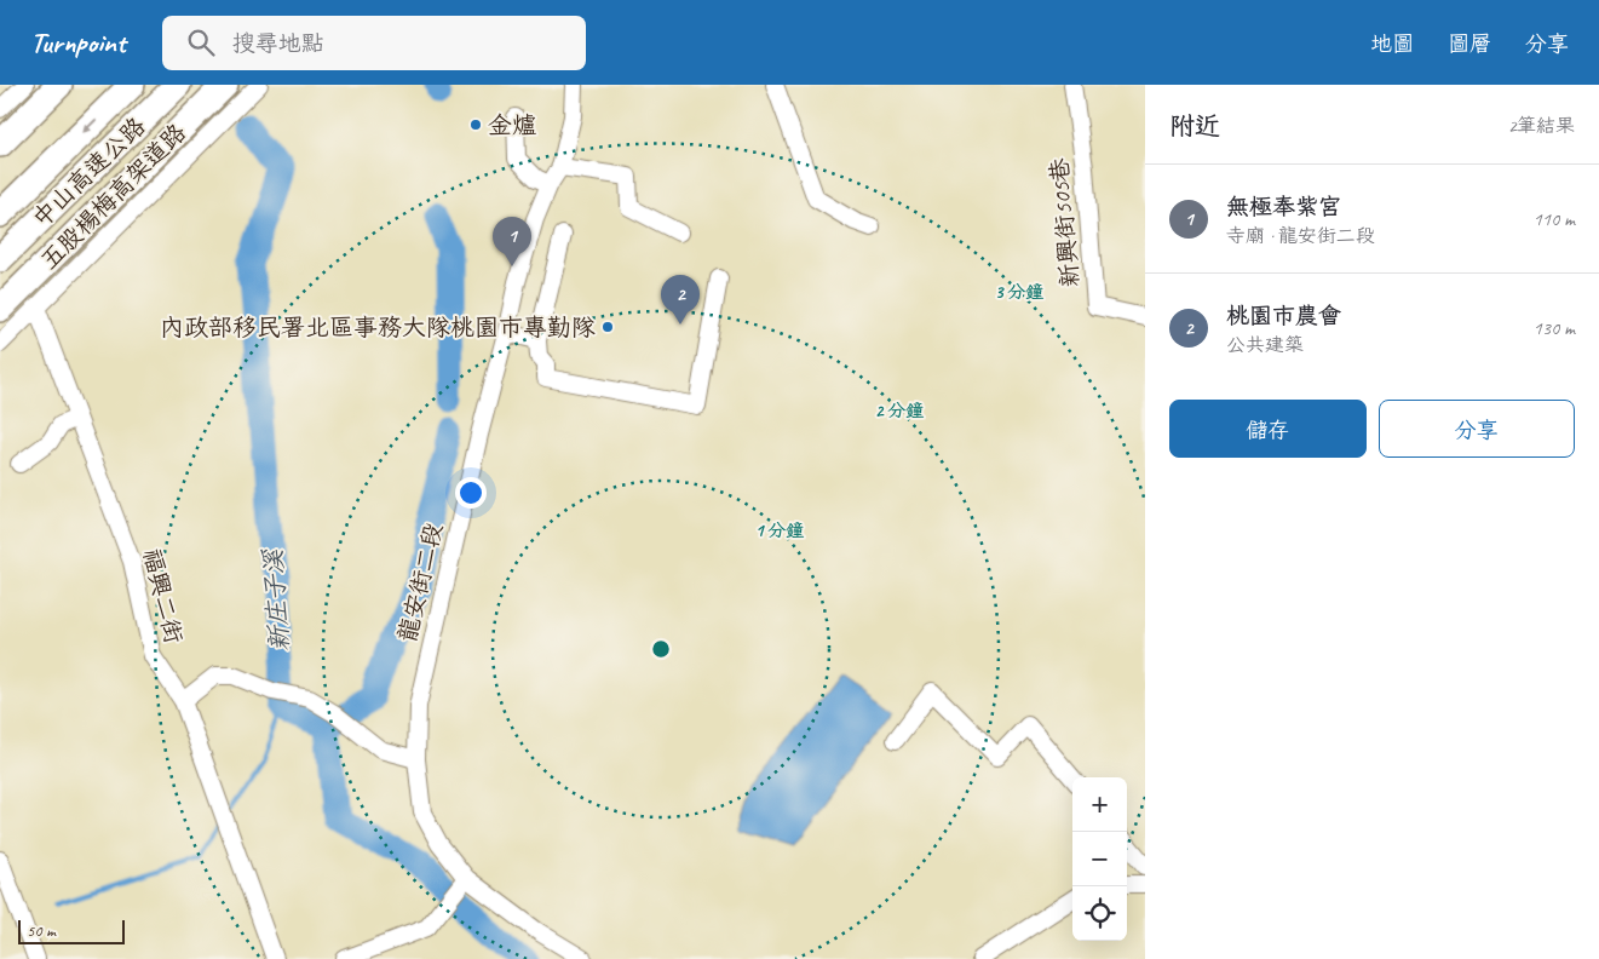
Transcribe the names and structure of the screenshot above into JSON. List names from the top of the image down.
{
  "streets": {
    "highway": ["中山高速公路", "五股楊梅高架道路"],
    "street": ["新興街505巷", "龍安街二段", "福興二街"]
  },
  "water": ["新庄子溪"],
  "places": ["金爐", "內政部移民署北區事務大隊桃園市專勤隊"],
  "scale_bar": "50 m",
  "page": {
    "header": "Turnpoint",
    "search": "搜尋地點",
    "nav": ["地圖", "圖層", "分享"],
    "heading": ["附近", "2筆結果"],
    "list": [
      {
        "mark": "1",
        "name": "無極奉紫宮",
        "note": "寺廟 · 龍安街二段",
        "value": "110 m"
      },
      {
        "mark": "2",
        "name": "桃園市農會",
        "note": "公共建築",
        "value": "130 m"
      }
    ],
    "pins": ["1", "2"],
    "buttons": ["儲存", "分享"],
    "map_buttons": ["+", "−"],
    "scale": "50 m"
  },
  "rings": ["3 分鐘", "2 分鐘", "1 分鐘"]
}
